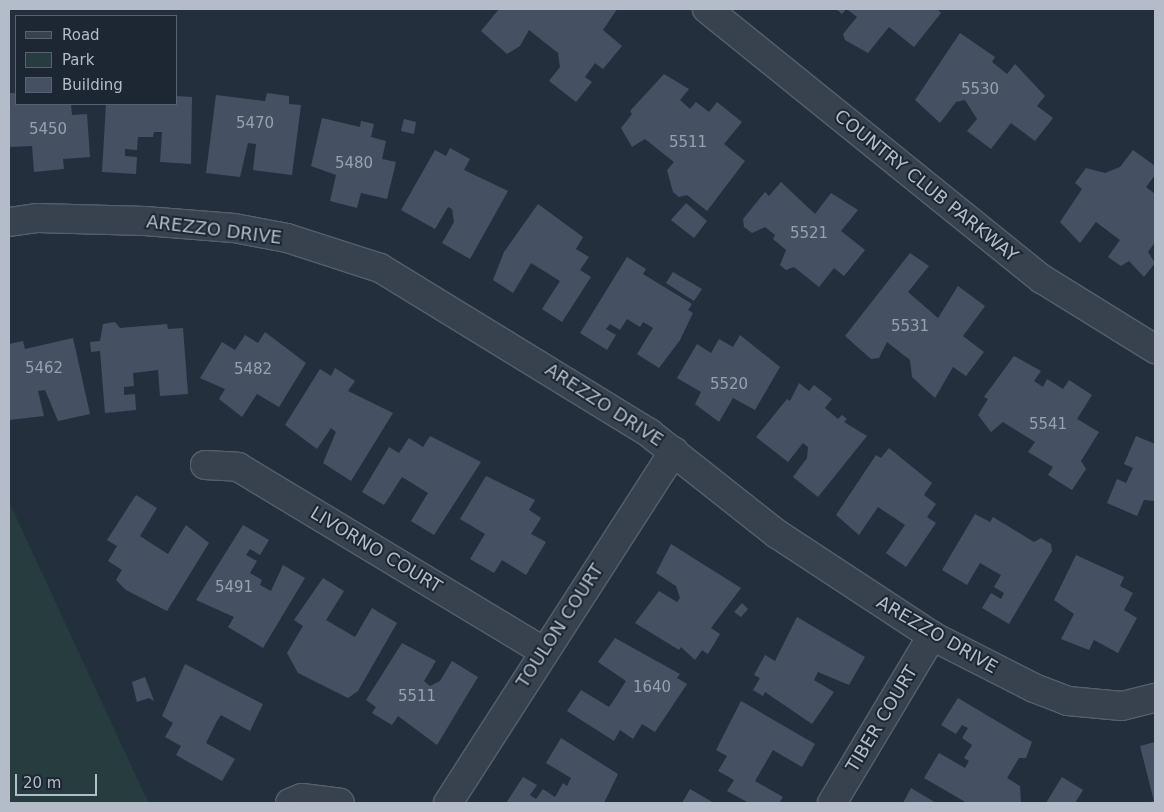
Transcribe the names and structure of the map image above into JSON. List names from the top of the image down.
{
  "streets": {
    "street": [
      "COUNTRY CLUB PARKWAY",
      "AREZZO DRIVE",
      "LIVORNO COURT",
      "TOULON COURT",
      "TIBER COURT"
    ]
  },
  "crossings": [
    ["AREZZO DRIVE", "TOULON COURT"],
    ["AREZZO DRIVE", "TIBER COURT"],
    ["LIVORNO COURT", "TOULON COURT"]
  ],
  "house_numbers": [
    "5530",
    "5470",
    "5450",
    "5511",
    "5480",
    "5521",
    "5531",
    "5462",
    "5482",
    "5520",
    "5541",
    "5491",
    "1640",
    "5511"
  ],
  "legend": ["Road", "Park", "Building"],
  "scale_bar": "20 m"
}
